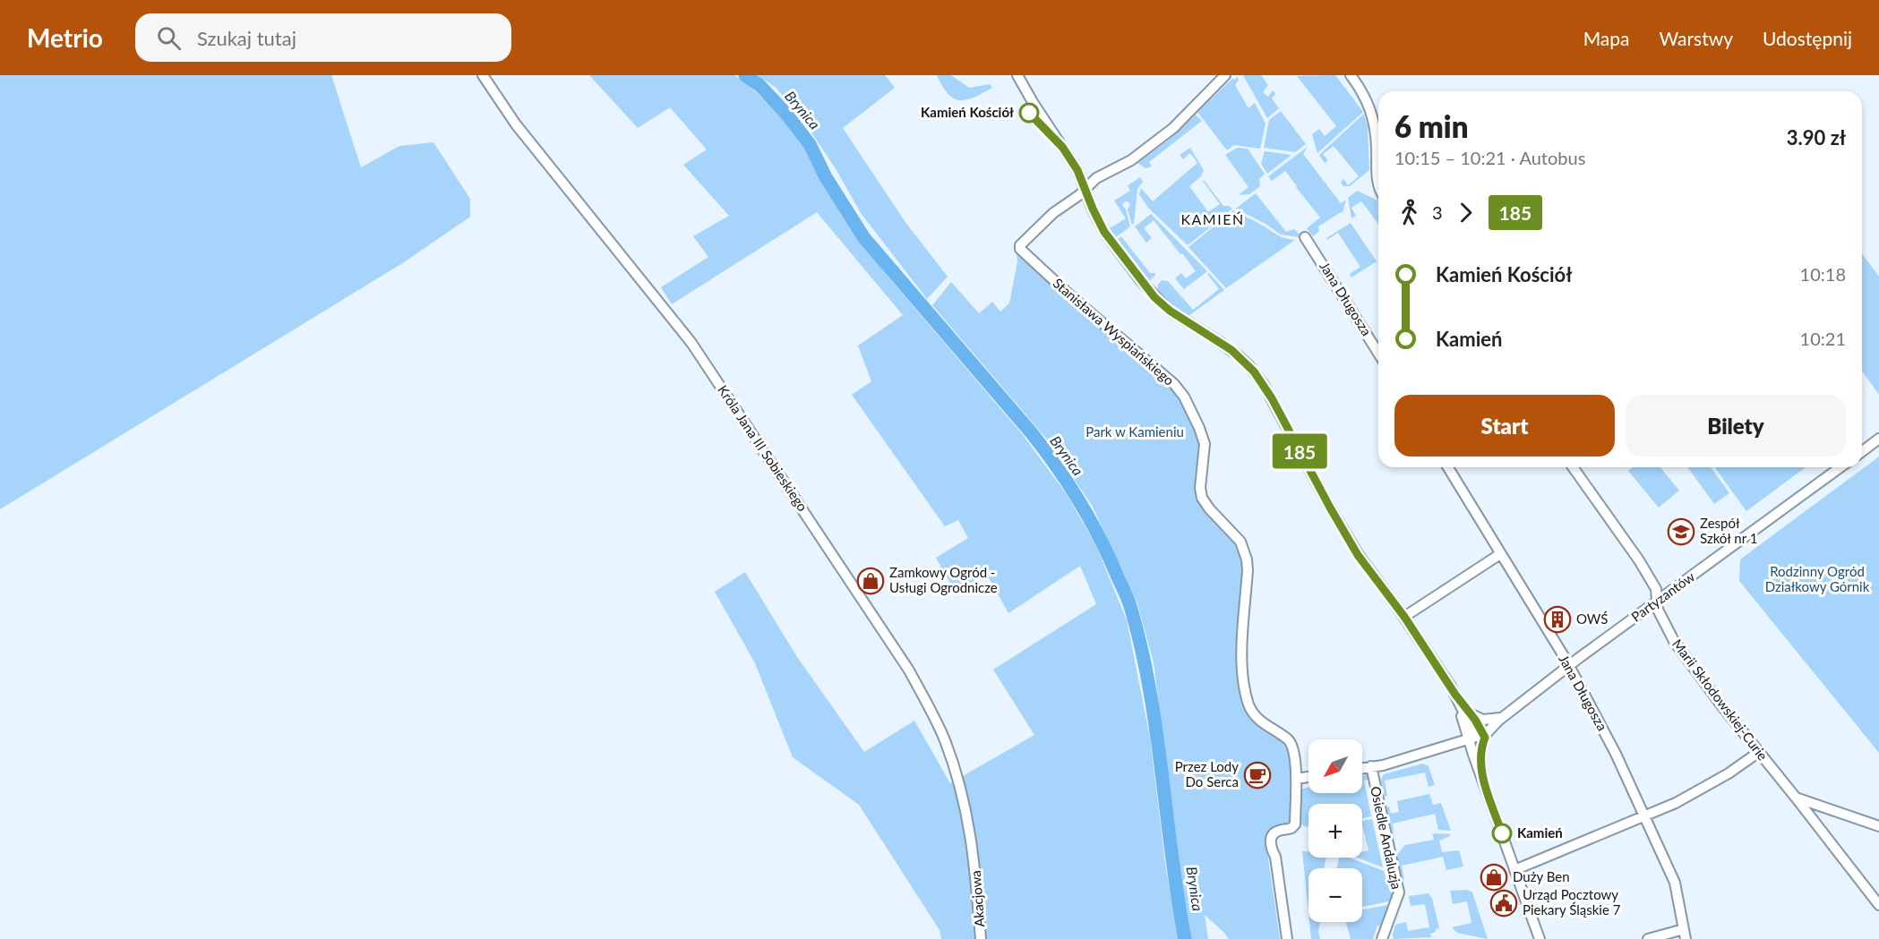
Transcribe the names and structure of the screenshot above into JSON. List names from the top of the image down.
{
  "streets": {
    "street": [
      "Jana Długosza",
      "Stanisława Wyspiańskiego",
      "Króla Jana III Sobieskiego",
      "Partyzantów",
      "Marii Skłodowskiej-Curie",
      "Osiedle Andaluzja",
      "Akacjowa"
    ]
  },
  "crossings": [
    ["Jana Długosza", "Partyzantów"],
    ["Króla Jana III Sobieskiego", "Akacjowa"],
    ["Partyzantów", "Marii Skłodowskiej-Curie"],
    ["Partyzantów", "Osiedle Andaluzja"]
  ],
  "districts": ["KAMIEŃ"],
  "water": ["Brynica"],
  "parks": ["Park w Kamieniu", "Rodzinny Ogród Działkowy Górnik"],
  "places": {
    "other": ["Kamień Kościół", "Kamień"],
    "school or university": ["Zespół Szkół nr 1"],
    "shop": ["Zamkowy Ogród - Usługi Ogrodnicze", "Duży Ben"],
    "building": ["OWŚ"],
    "cafe": ["Przez Lody Do Serca"],
    "public building": ["Urząd Pocztowy Piekary Śląskie 7"]
  },
  "lines": ["bus line 185"],
  "north": "bottom left",
  "page": {
    "header": "Metrio",
    "search": "Szukaj tutaj",
    "nav": ["Mapa", "Warstwy", "Udostępnij"],
    "on_map": "185",
    "heading": ["6 min", "10:15 – 10:21 · Autobus", "3.90 zł"],
    "legs": ["3", "185"],
    "list": [
      {
        "name": "Kamień Kościół",
        "value": "10:18"
      },
      {
        "name": "Kamień",
        "value": "10:21"
      }
    ],
    "buttons": ["Start", "Bilety"],
    "map_buttons": ["+", "−"]
  }
}
